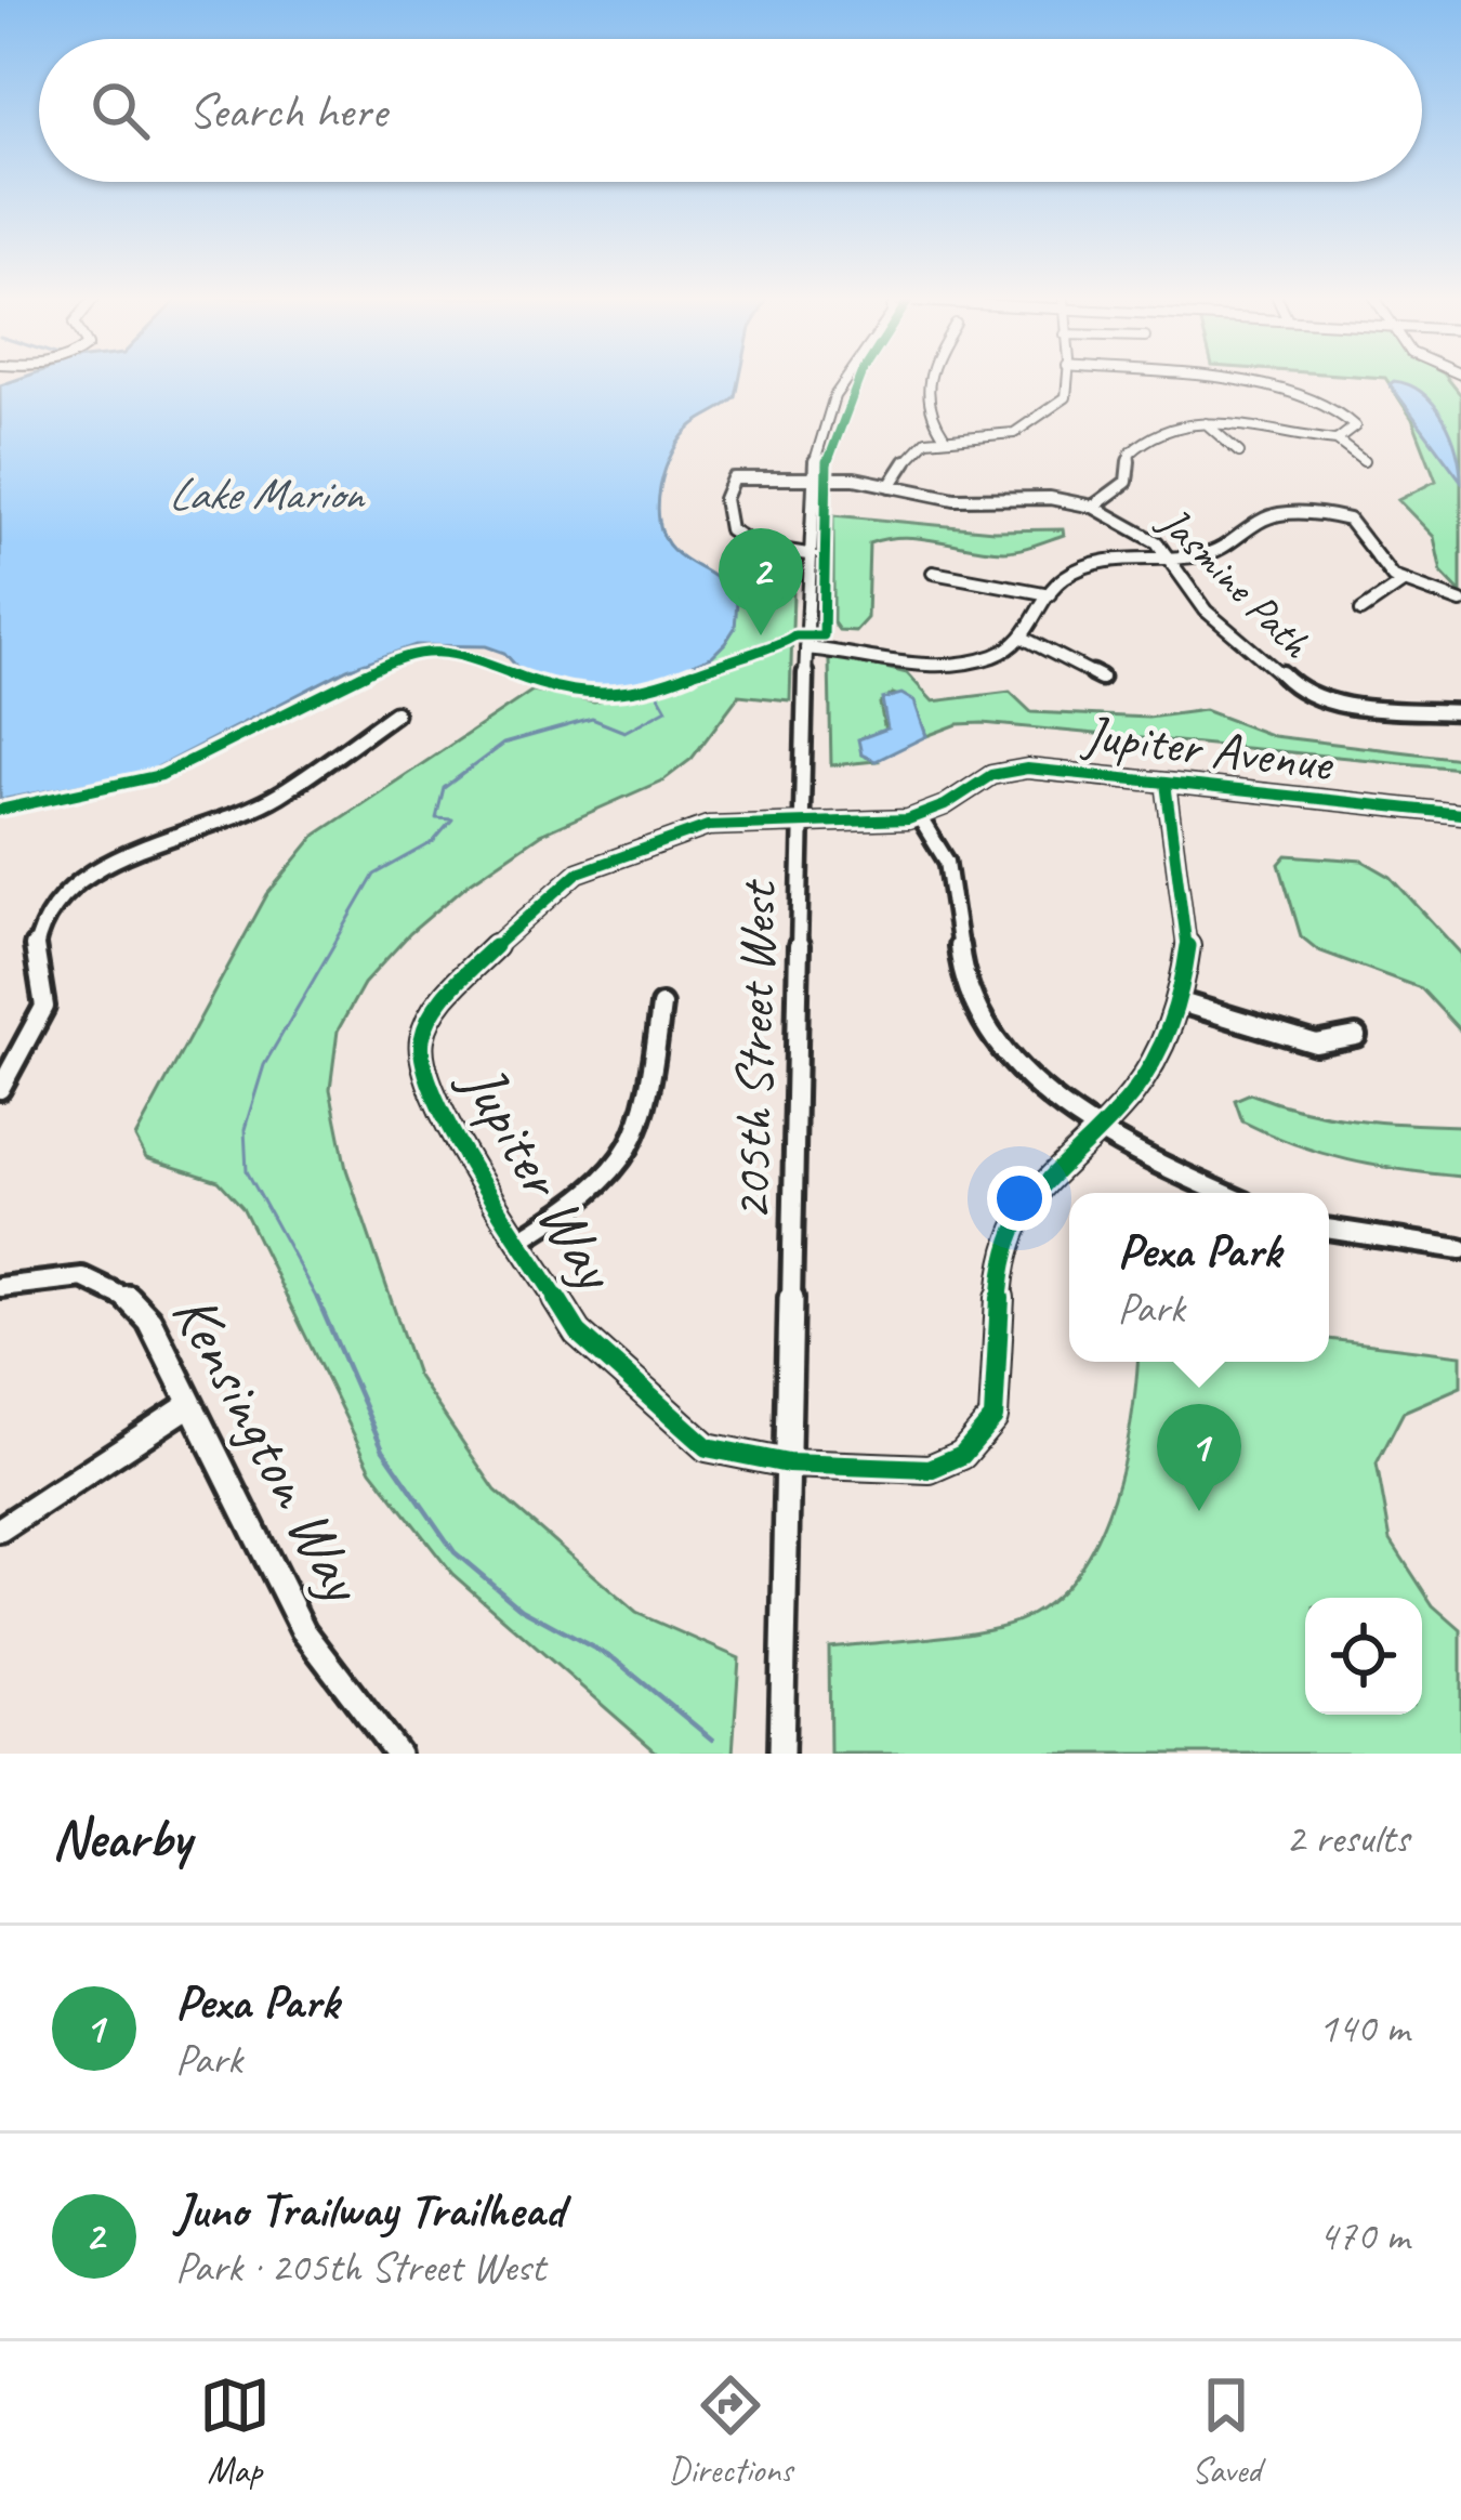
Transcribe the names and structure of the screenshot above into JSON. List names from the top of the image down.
{
  "streets": {
    "street": [
      "Jasmine Path",
      "Jupiter Avenue",
      "205th Street West",
      "Jupiter Way",
      "Kensington Way"
    ]
  },
  "crossings": [
    ["Jasmine Path", "205th Street West"],
    ["Jupiter Avenue", "205th Street West"],
    ["Jupiter Avenue", "Jupiter Way"],
    ["205th Street West", "Jupiter Way"]
  ],
  "water": ["Lake Marion"],
  "page": {
    "search": "Search here",
    "pins": ["2", "1"],
    "popup": ["Pexa Park", "Park"],
    "heading": ["Nearby", "2 results"],
    "list": [
      {
        "mark": "1",
        "name": "Pexa Park",
        "note": "Park",
        "value": "140 m"
      },
      {
        "mark": "2",
        "name": "Juno Trailway Trailhead",
        "note": "Park · 205th Street West",
        "value": "470 m"
      }
    ],
    "nav": ["Map", "Directions", "Saved"]
  }
}
